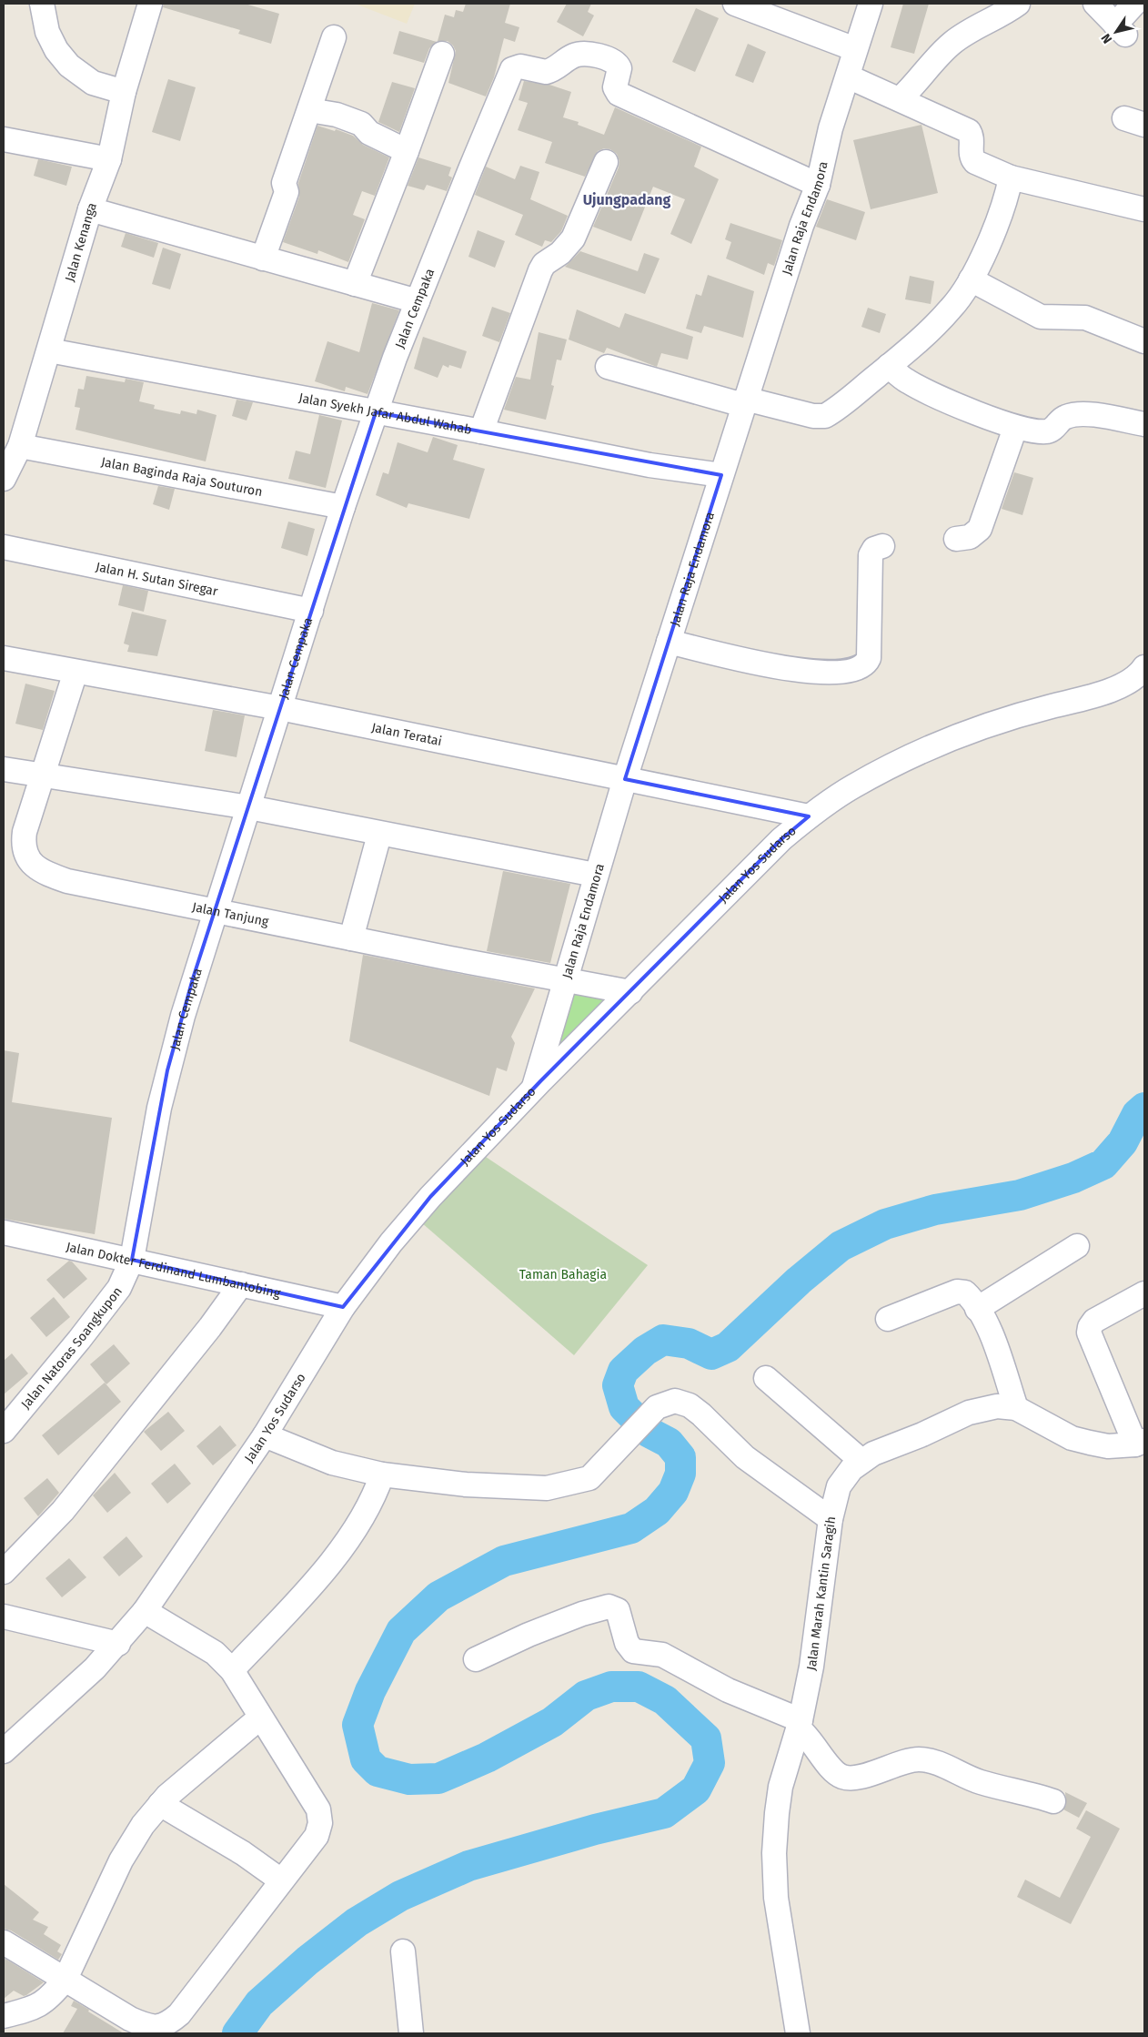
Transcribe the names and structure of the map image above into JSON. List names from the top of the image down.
{
  "streets": {
    "street": [
      "Jalan Raja Endamora",
      "Jalan Kenanga",
      "Jalan Cempaka",
      "Jalan Syekh Jafar Abdul Wahab",
      "Jalan Baginda Raja Souturon",
      "Jalan H. Sutan Siregar",
      "Jalan Teratai",
      "Jalan Yos Sudarso",
      "Jalan Tanjung",
      "Jalan Dokter Ferdinand Lumbantobing",
      "Jalan Natoras Soangkupon",
      "Jalan Marah Kantin Saragih"
    ]
  },
  "crossings": [
    ["Jalan Raja Endamora", "Jalan Cempaka"],
    ["Jalan Raja Endamora", "Jalan Syekh Jafar Abdul Wahab"],
    ["Jalan Raja Endamora", "Jalan Teratai"],
    ["Jalan Raja Endamora", "Jalan Yos Sudarso"],
    ["Jalan Raja Endamora", "Jalan Tanjung"],
    ["Jalan Kenanga", "Jalan Syekh Jafar Abdul Wahab"],
    ["Jalan Kenanga", "Jalan Baginda Raja Souturon"],
    ["Jalan Cempaka", "Jalan Syekh Jafar Abdul Wahab"],
    ["Jalan Cempaka", "Jalan Baginda Raja Souturon"],
    ["Jalan Cempaka", "Jalan H. Sutan Siregar"],
    ["Jalan Cempaka", "Jalan Teratai"],
    ["Jalan Cempaka", "Jalan Tanjung"],
    ["Jalan Cempaka", "Jalan Dokter Ferdinand Lumbantobing"],
    ["Jalan Cempaka", "Jalan Natoras Soangkupon"],
    ["Jalan Teratai", "Jalan Yos Sudarso"],
    ["Jalan Teratai", "Jalan Tanjung"],
    ["Jalan Yos Sudarso", "Jalan Tanjung"],
    ["Jalan Yos Sudarso", "Jalan Dokter Ferdinand Lumbantobing"],
    ["Jalan Dokter Ferdinand Lumbantobing", "Jalan Natoras Soangkupon"]
  ],
  "districts": ["Ujungpadang"],
  "parks": ["Taman Bahagia"],
  "north": "bottom left"
}
